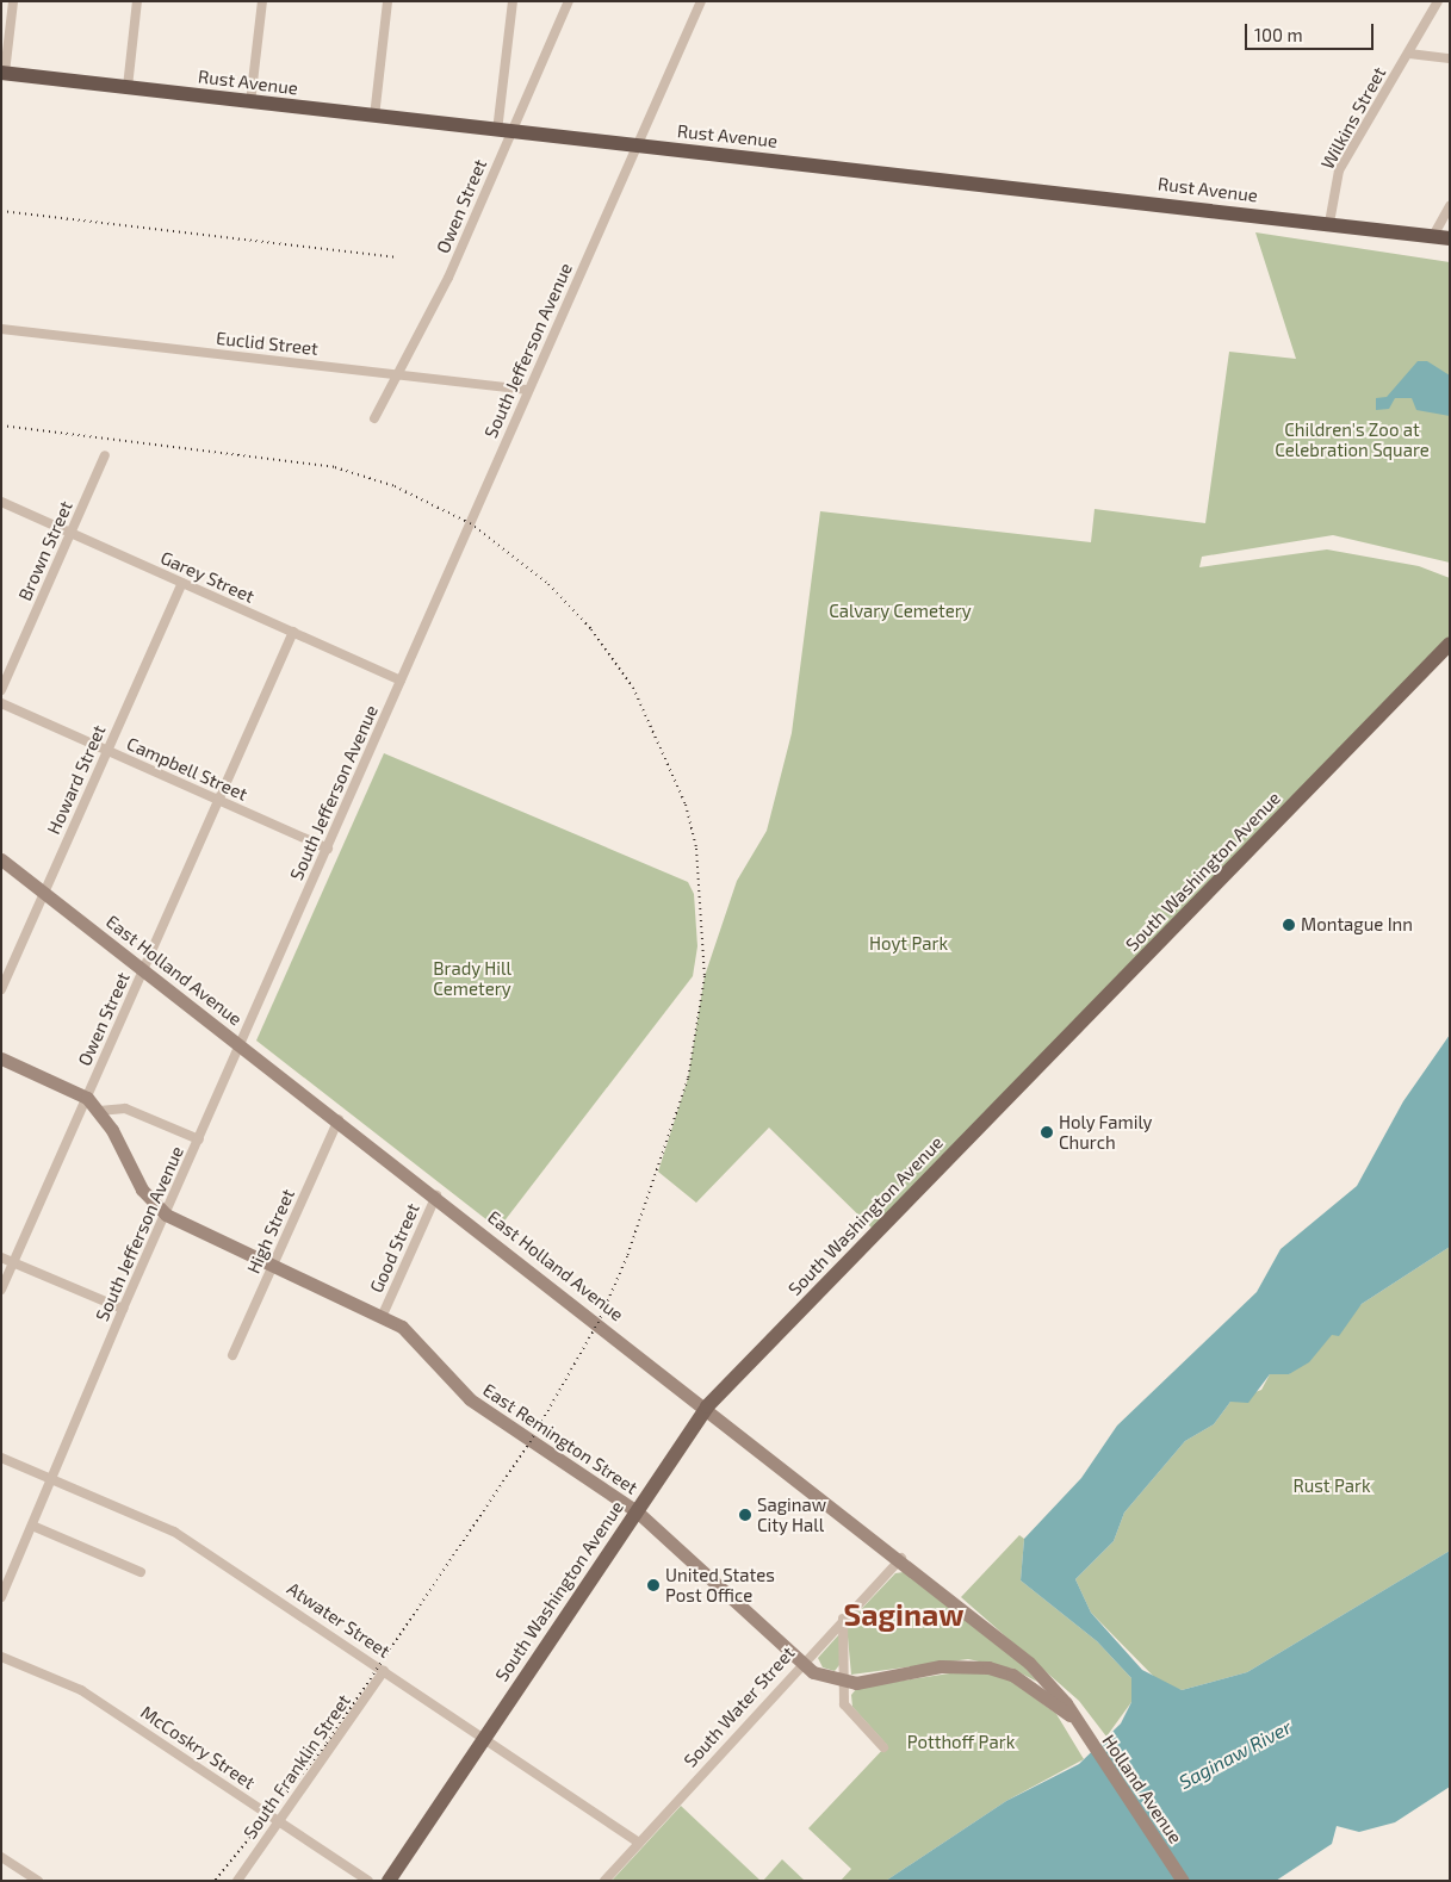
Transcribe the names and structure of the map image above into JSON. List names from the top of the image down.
{
  "streets": {
    "highway": ["Rust Avenue"],
    "main road": [
      "South Washington Avenue",
      "East Holland Avenue",
      "East Remington Street",
      "Holland Avenue"
    ],
    "street": [
      "Wilkins Street",
      "Owen Street",
      "Euclid Street",
      "South Jefferson Avenue",
      "Brown Street",
      "Garey Street",
      "Campbell Street",
      "Howard Street",
      "High Street",
      "Good Street",
      "Atwater Street",
      "South Water Street",
      "McCoskry Street",
      "South Franklin Street"
    ]
  },
  "crossings": [
    ["Rust Avenue", "Wilkins Street"],
    ["Rust Avenue", "Owen Street"],
    ["Rust Avenue", "South Jefferson Avenue"],
    ["Owen Street", "Euclid Street"],
    ["Owen Street", "Garey Street"],
    ["Owen Street", "Campbell Street"],
    ["Owen Street", "East Holland Avenue"],
    ["Owen Street", "East Remington Street"],
    ["Euclid Street", "South Jefferson Avenue"],
    ["South Jefferson Avenue", "Garey Street"],
    ["South Jefferson Avenue", "Campbell Street"],
    ["South Jefferson Avenue", "East Holland Avenue"],
    ["South Jefferson Avenue", "East Remington Street"],
    ["South Jefferson Avenue", "Atwater Street"],
    ["Brown Street", "Garey Street"],
    ["Garey Street", "Howard Street"],
    ["Campbell Street", "Howard Street"],
    ["Howard Street", "East Holland Avenue"],
    ["South Washington Avenue", "East Holland Avenue"],
    ["South Washington Avenue", "East Remington Street"],
    ["South Washington Avenue", "Atwater Street"],
    ["East Holland Avenue", "High Street"],
    ["East Holland Avenue", "Good Street"],
    ["East Holland Avenue", "East Remington Street"],
    ["East Holland Avenue", "South Water Street"],
    ["East Holland Avenue", "Holland Avenue"],
    ["High Street", "East Remington Street"],
    ["Good Street", "East Remington Street"],
    ["East Remington Street", "South Water Street"],
    ["East Remington Street", "Holland Avenue"],
    ["Atwater Street", "South Water Street"],
    ["Atwater Street", "South Franklin Street"],
    ["McCoskry Street", "South Franklin Street"]
  ],
  "districts": ["Saginaw"],
  "water": ["Saginaw River"],
  "parks": [
    "Children's Zoo at Celebration Square",
    "Calvary Cemetery",
    "Hoyt Park",
    "Brady Hill Cemetery",
    "Rust Park",
    "Potthoff Park"
  ],
  "places": [
    "Montague Inn",
    "Holy Family Church",
    "Saginaw City Hall",
    "United States Post Office"
  ],
  "scale_bar": "100 m"
}
